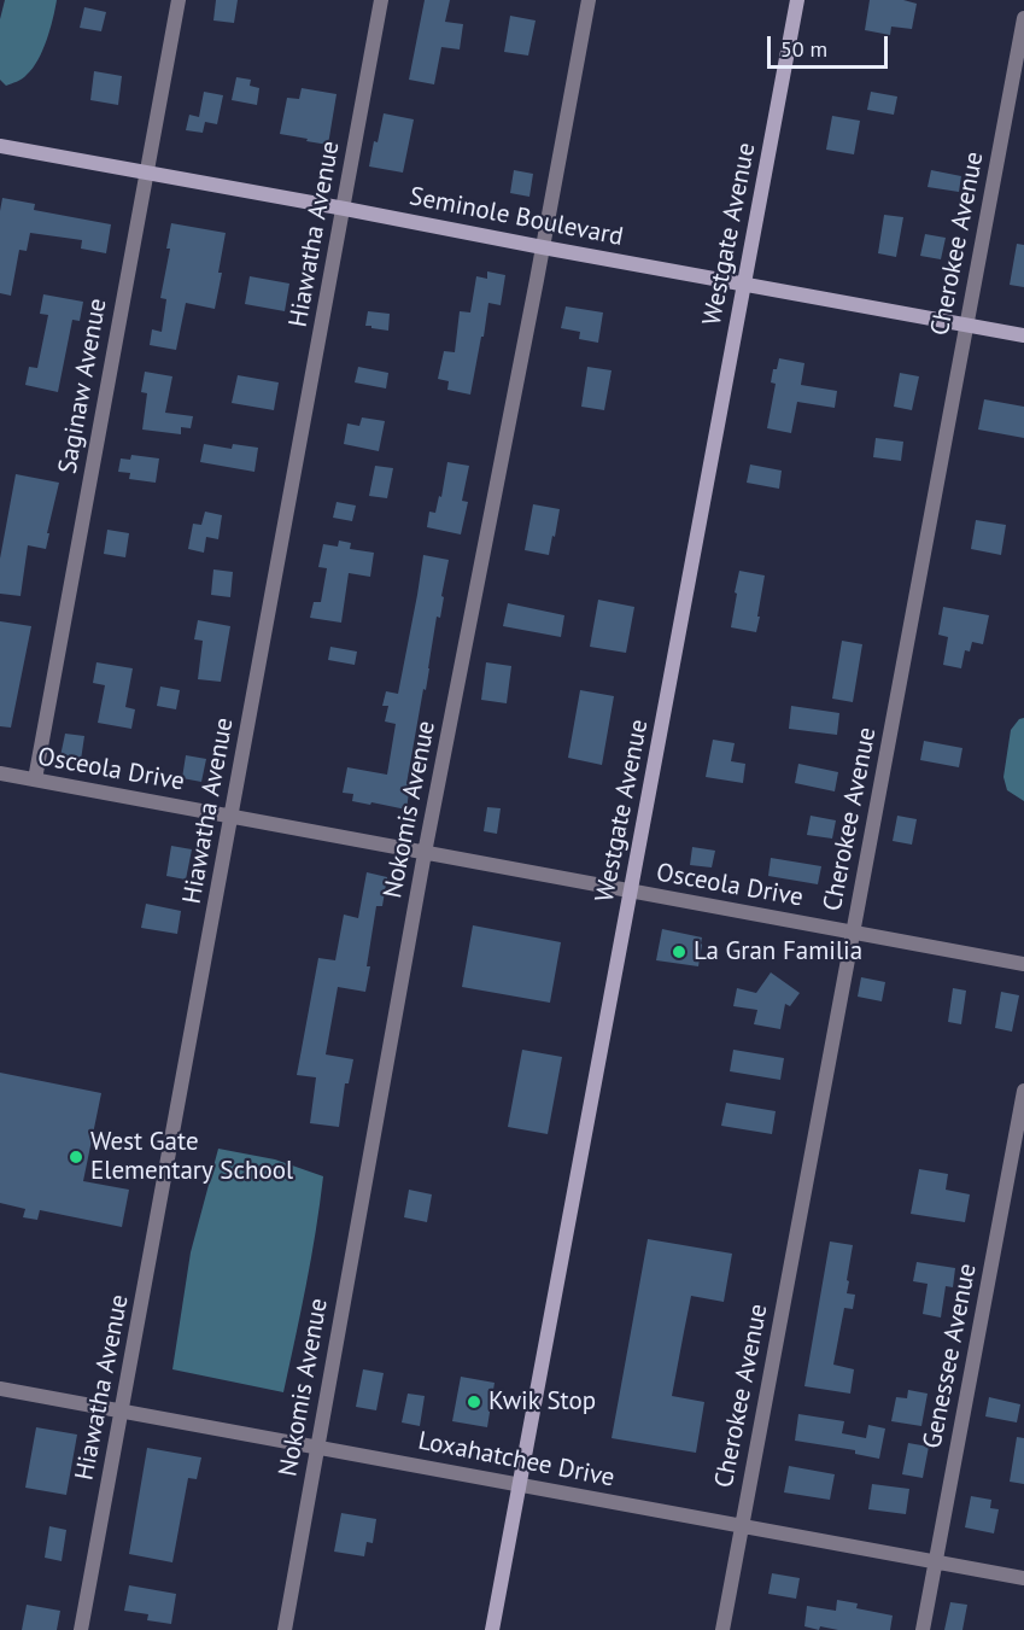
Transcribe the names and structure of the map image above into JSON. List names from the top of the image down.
{
  "streets": {
    "street": [
      "Seminole Boulevard",
      "Hiawatha Avenue",
      "Westgate Avenue",
      "Cherokee Avenue",
      "Saginaw Avenue",
      "Osceola Drive",
      "Nokomis Avenue",
      "Genessee Avenue",
      "Loxahatchee Drive"
    ]
  },
  "crossings": [
    ["Seminole Boulevard", "Hiawatha Avenue"],
    ["Seminole Boulevard", "Westgate Avenue"],
    ["Seminole Boulevard", "Cherokee Avenue"],
    ["Seminole Boulevard", "Saginaw Avenue"],
    ["Seminole Boulevard", "Nokomis Avenue"],
    ["Hiawatha Avenue", "Osceola Drive"],
    ["Hiawatha Avenue", "Loxahatchee Drive"],
    ["Westgate Avenue", "Osceola Drive"],
    ["Westgate Avenue", "Loxahatchee Drive"],
    ["Cherokee Avenue", "Osceola Drive"],
    ["Cherokee Avenue", "Loxahatchee Drive"],
    ["Saginaw Avenue", "Osceola Drive"],
    ["Osceola Drive", "Nokomis Avenue"],
    ["Nokomis Avenue", "Loxahatchee Drive"],
    ["Genessee Avenue", "Loxahatchee Drive"]
  ],
  "places": ["La Gran Familia", "West Gate Elementary School", "Kwik Stop"],
  "scale_bar": "50 m"
}
